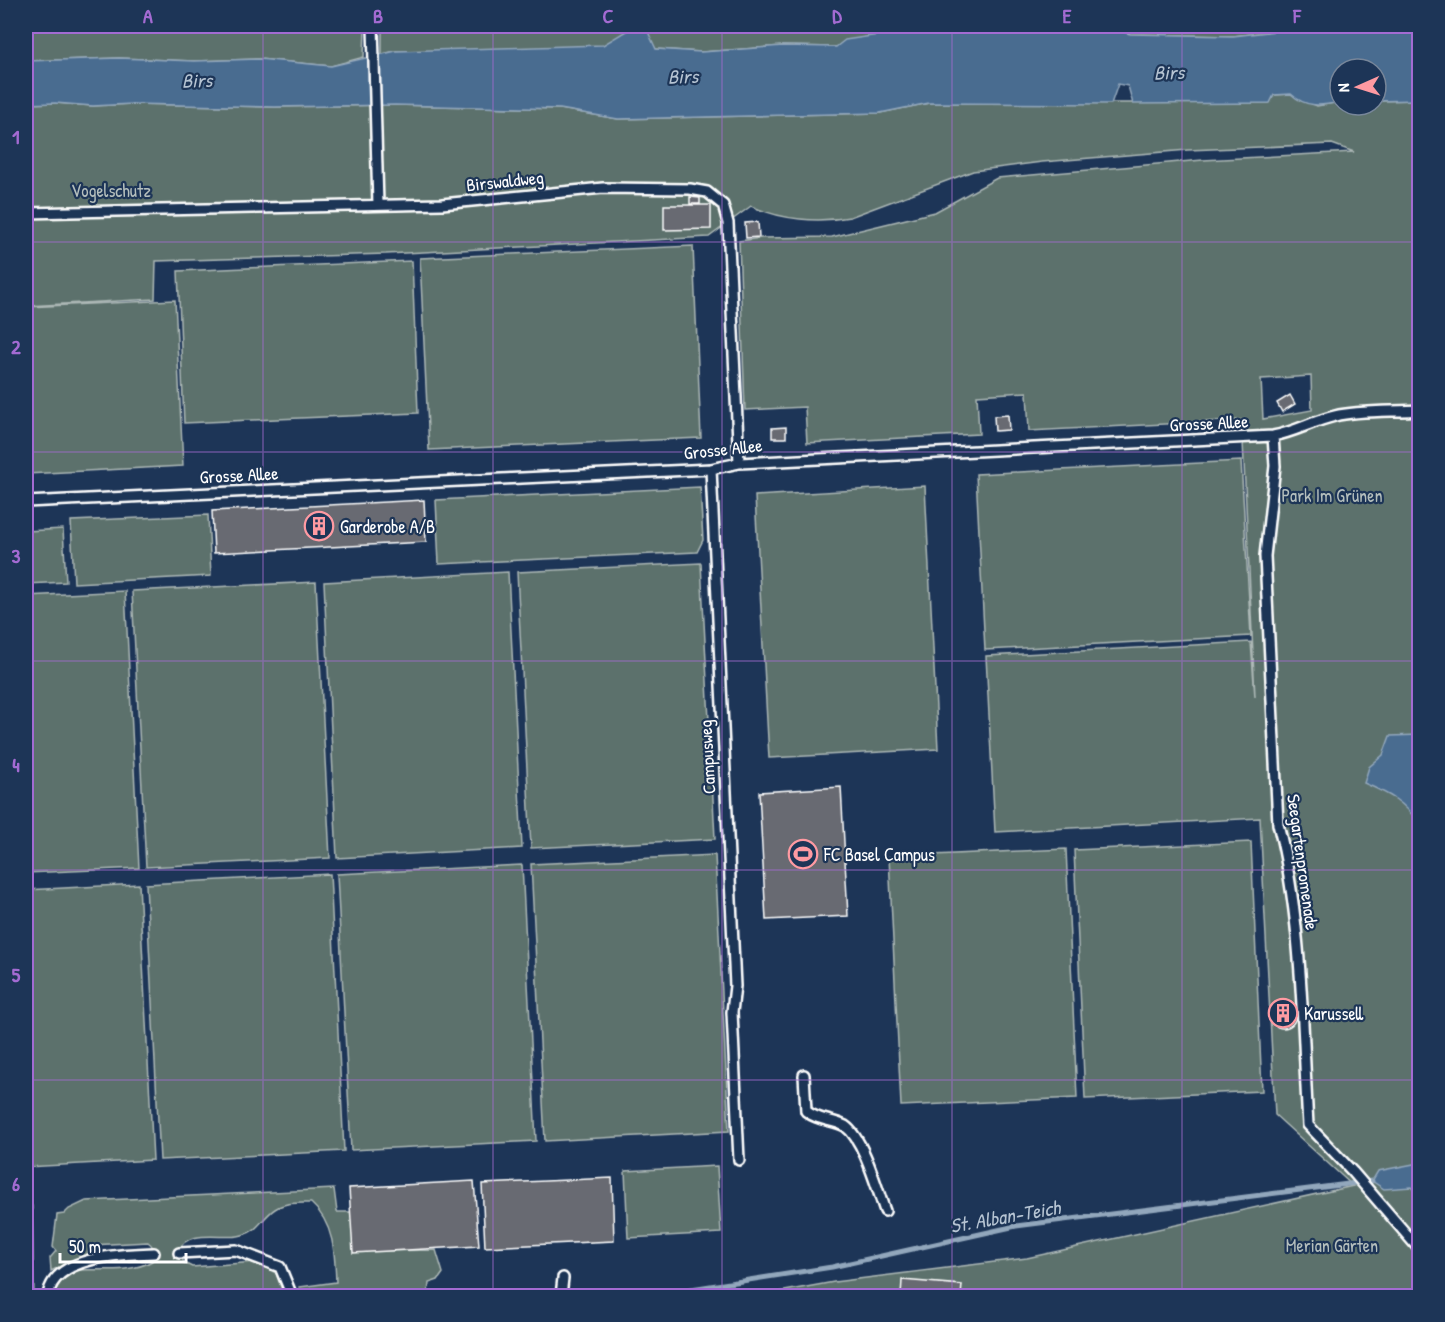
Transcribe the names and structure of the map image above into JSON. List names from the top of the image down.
{
  "streets": {
    "lane": [
      "Birswaldweg",
      "Grosse Allee",
      "Campusweg",
      "Seegartenpromenade"
    ]
  },
  "crossings": [
    ["Birswaldweg", "Grosse Allee"],
    ["Grosse Allee", "Campusweg"],
    ["Grosse Allee", "Seegartenpromenade"]
  ],
  "water": ["Birs", "St. Alban-Teich"],
  "parks": ["Vogelschutz", "Park Im Grünen", "Merian Gärten"],
  "places": {
    "building": ["Garderobe A/B", "Karussell"],
    "sports": ["FC Basel Campus"]
  },
  "scale_bar": "50 m",
  "north": "left",
  "grid": {
    "columns": [
      "A",
      "B",
      "C",
      "D",
      "E",
      "F"
    ],
    "rows": [
      "1",
      "2",
      "3",
      "4",
      "5",
      "6"
    ]
  }
}
